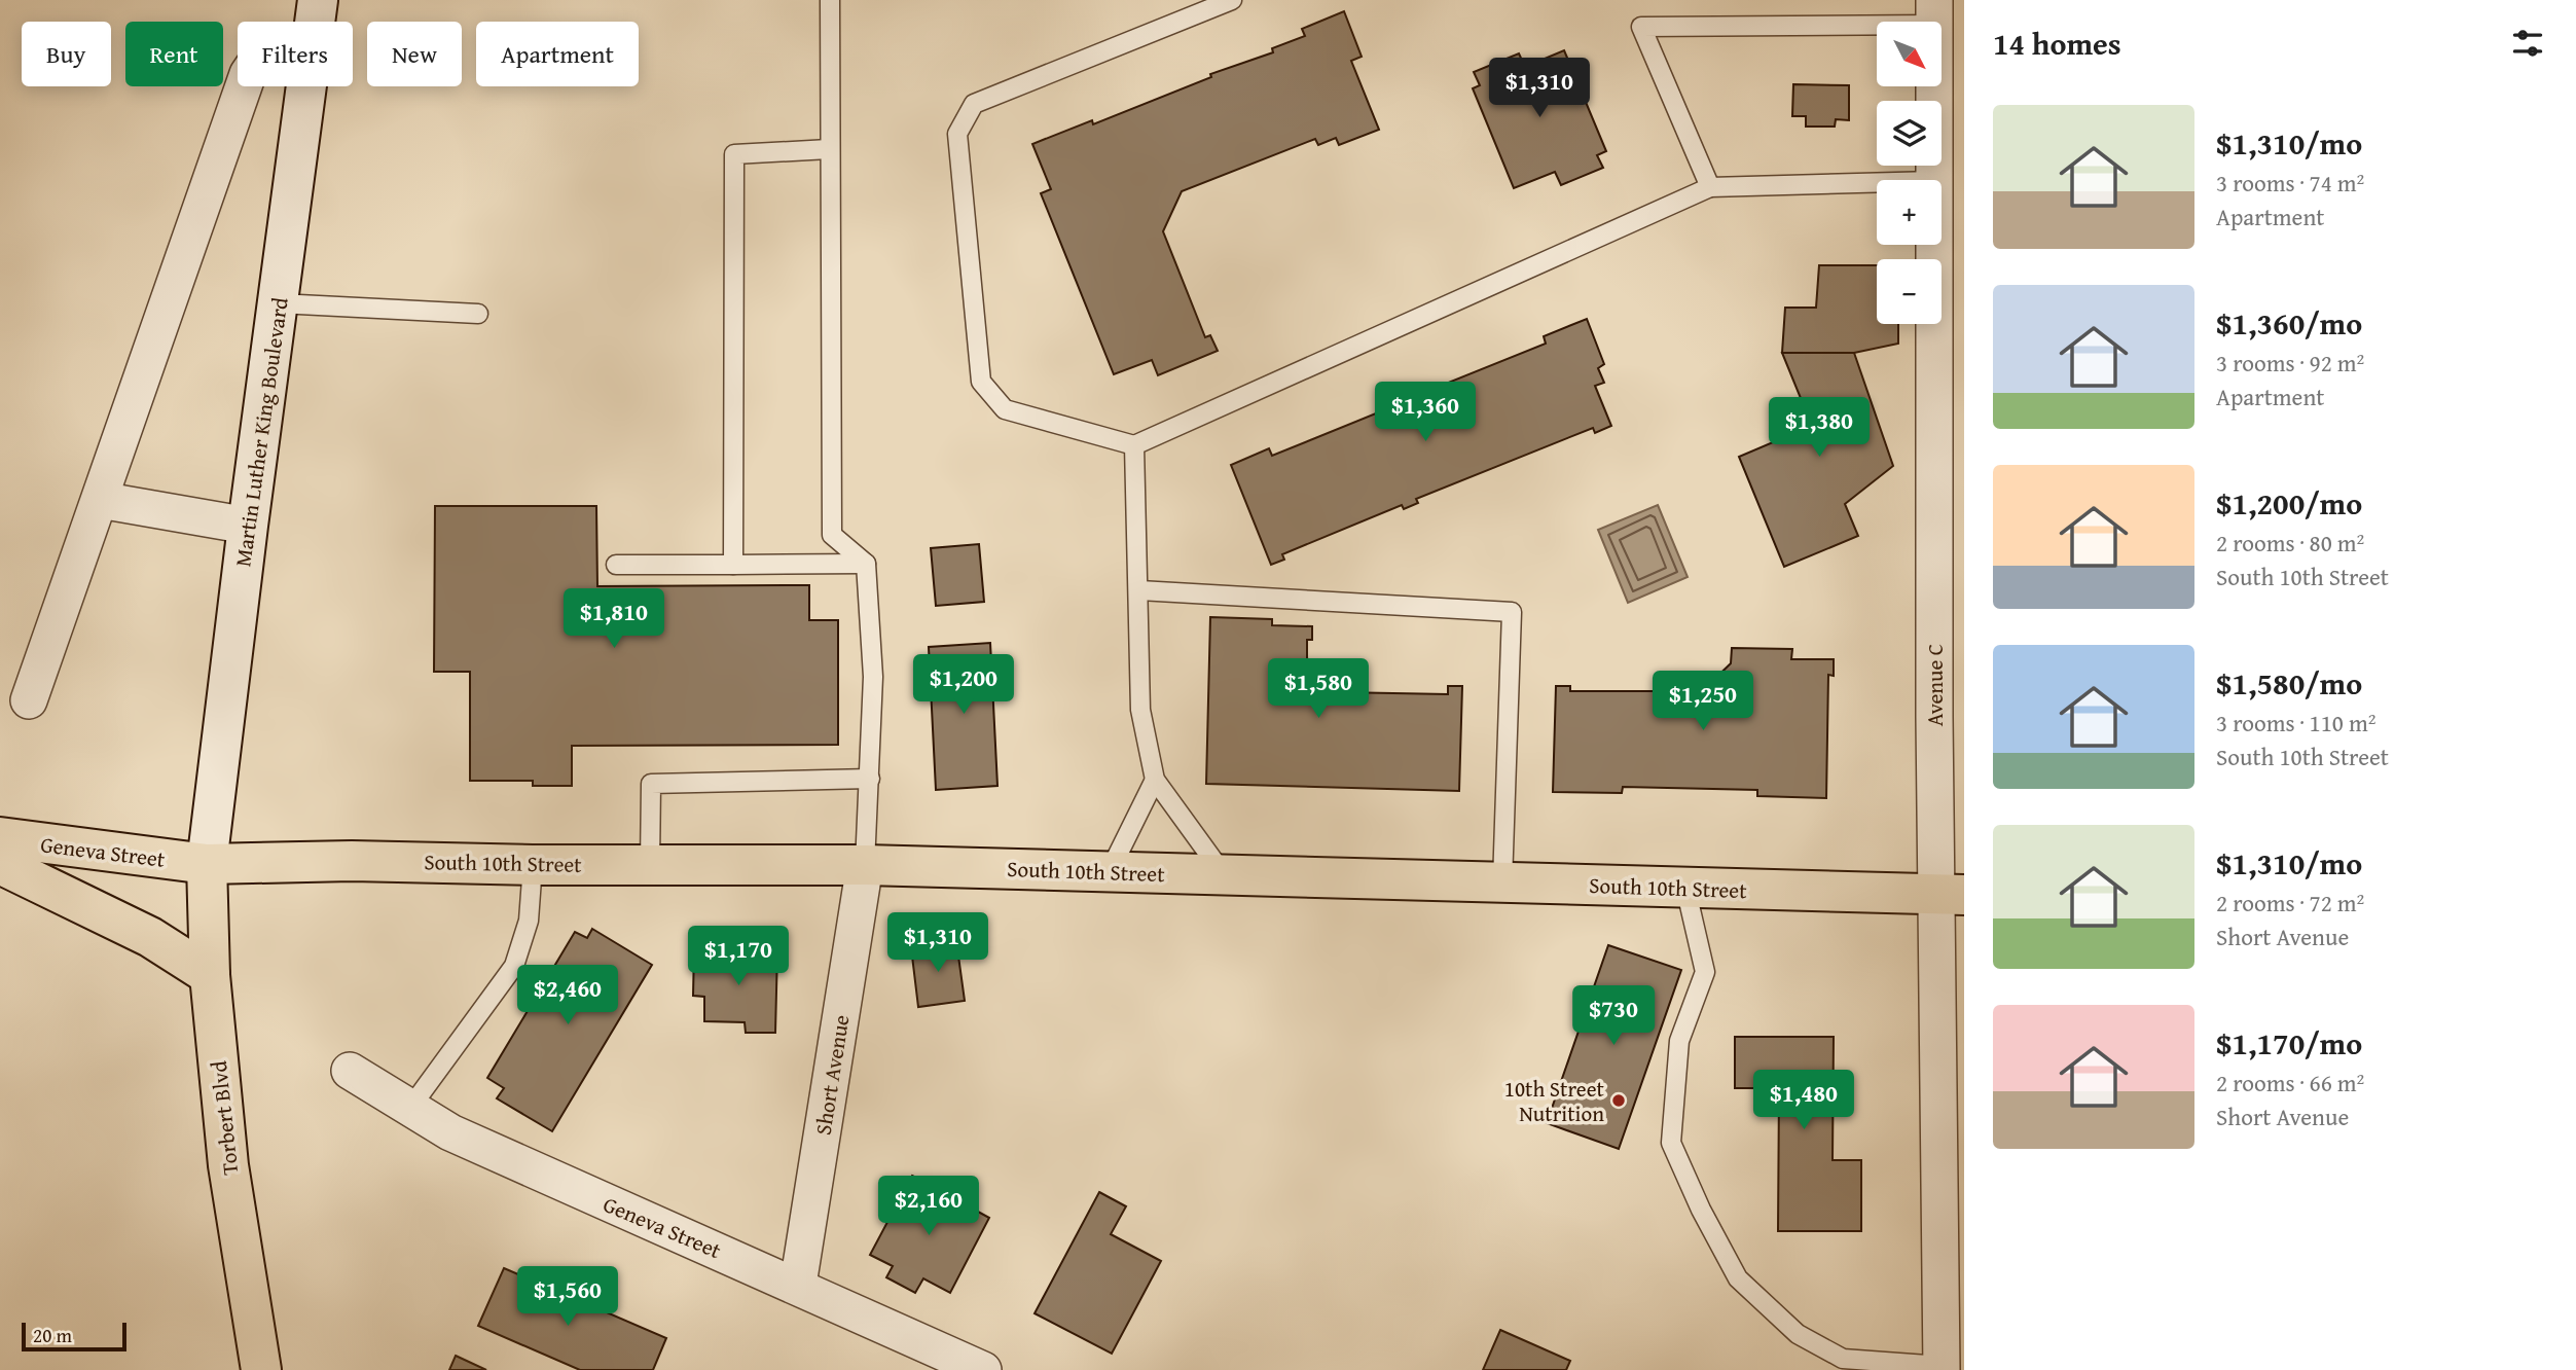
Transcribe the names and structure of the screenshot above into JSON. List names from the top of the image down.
{
  "streets": {
    "main road": [
      "Martin Luther King Boulevard",
      "Geneva Street",
      "South 10th Street",
      "Torbert Blvd"
    ],
    "street": ["Avenue C", "Short Avenue"]
  },
  "crossings": [
    ["Martin Luther King Boulevard", "Geneva Street"],
    ["Martin Luther King Boulevard", "South 10th Street"],
    ["Martin Luther King Boulevard", "Torbert Blvd"],
    ["Avenue C", "South 10th Street"],
    ["Geneva Street", "South 10th Street"],
    ["Geneva Street", "Short Avenue"],
    ["Geneva Street", "Torbert Blvd"],
    ["South 10th Street", "Short Avenue"],
    ["South 10th Street", "Torbert Blvd"]
  ],
  "places": ["10th Street Nutrition"],
  "scale_bar": "20 m",
  "north": "bottom right",
  "page": {
    "heading": "14 homes",
    "map_buttons": ["+", "−"],
    "chip": [
      "Buy",
      "Rent",
      "Filters",
      "New",
      "Apartment"
    ],
    "price": [
      "$1,310",
      "$1,360",
      "$1,380",
      "$1,810",
      "$1,200",
      "$1,580",
      "$1,250",
      "$1,310",
      "$1,170",
      "$2,460",
      "$730",
      "$1,480",
      "$2,160",
      "$1,560"
    ],
    "list": [
      {
        "name": "$1,310/mo",
        "note": "3 rooms · 74 m² · Apartment"
      },
      {
        "name": "$1,360/mo",
        "note": "3 rooms · 92 m² · Apartment"
      },
      {
        "name": "$1,200/mo",
        "note": "2 rooms · 80 m² · South 10th Street"
      },
      {
        "name": "$1,580/mo",
        "note": "3 rooms · 110 m² · South 10th Street"
      },
      {
        "name": "$1,310/mo",
        "note": "2 rooms · 72 m² · Short Avenue"
      },
      {
        "name": "$1,170/mo",
        "note": "2 rooms · 66 m² · Short Avenue"
      }
    ],
    "scale": "20 m"
  }
}
